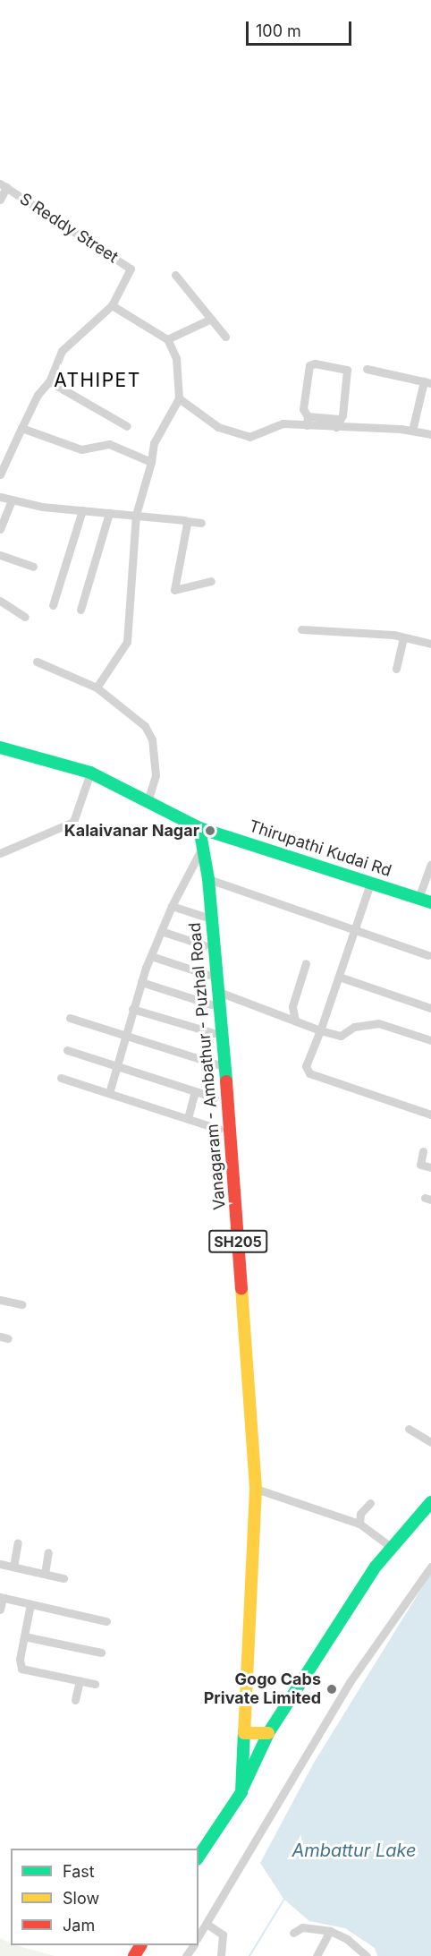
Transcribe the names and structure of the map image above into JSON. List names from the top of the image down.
{
  "streets": {
    "main road": ["Thirupathi Kudai Rd", "Vanagaram - Ambathur - Puzhal Road", "SH205"],
    "street": ["S Reddy Street"]
  },
  "crossings": [
    ["Thirupathi Kudai Rd", "Vanagaram - Ambathur - Puzhal Road"]
  ],
  "districts": ["ATHIPET"],
  "water": ["Ambattur Lake"],
  "places": ["Kalaivanar Nagar", "Gogo Cabs Private Limited"],
  "legend": ["Fast", "Slow", "Jam"],
  "scale_bar": "100 m"
}
